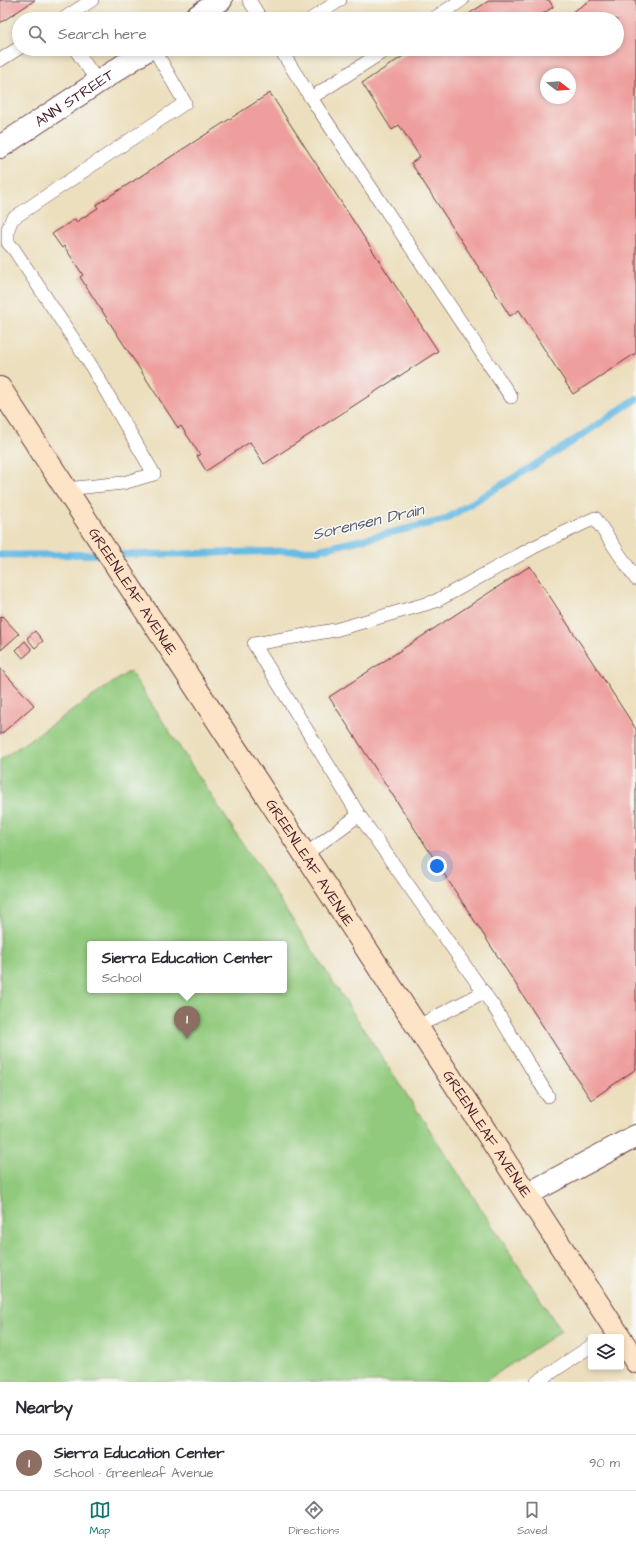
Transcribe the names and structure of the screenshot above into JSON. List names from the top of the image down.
{
  "streets": {
    "main road": ["GREENLEAF AVENUE"],
    "street": ["ANN STREET"]
  },
  "water": ["Sorensen Drain"],
  "north": "right",
  "page": {
    "search": "Search here",
    "popup": ["Sierra Education Center", "School"],
    "pins": "1",
    "heading": "Nearby",
    "list": [
      {
        "mark": "1",
        "name": "Sierra Education Center",
        "note": "School · Greenleaf Avenue",
        "value": "90 m"
      }
    ],
    "nav": ["Map", "Directions", "Saved"]
  }
}
